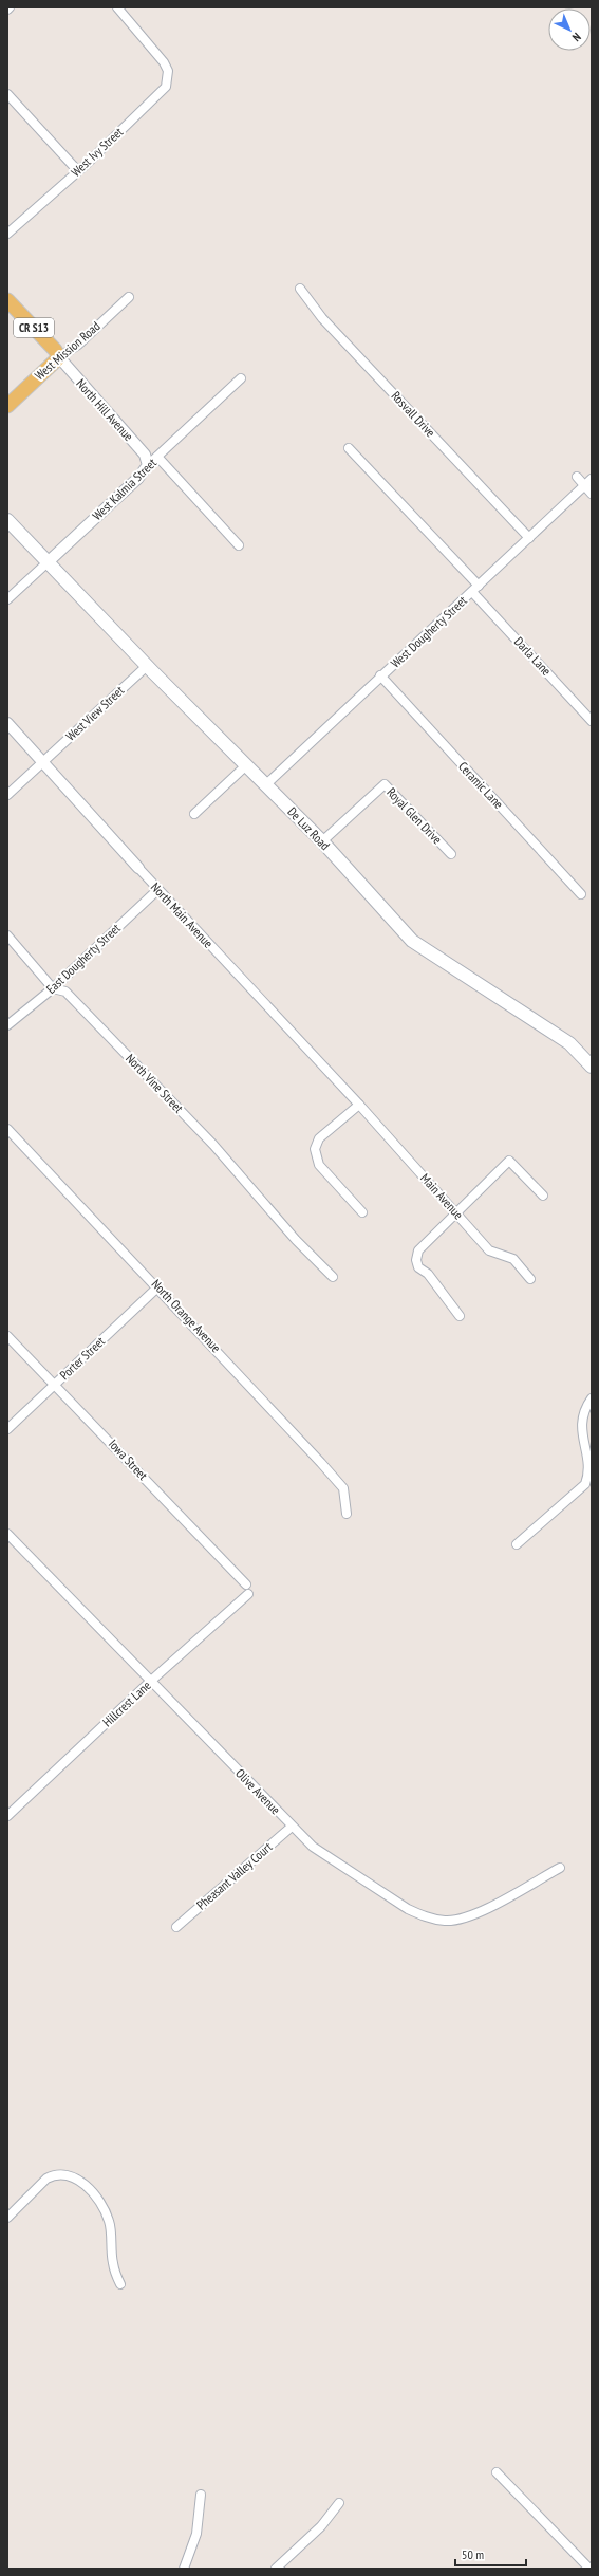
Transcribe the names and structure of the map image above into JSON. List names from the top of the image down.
{
  "streets": {
    "main road": ["CR S13", "West Mission Road", "De Luz Road"],
    "street": [
      "West Ivy Street",
      "North Hill Avenue",
      "Rosvall Drive",
      "West Kalmia Street",
      "West Dougherty Street",
      "Darla Lane",
      "West View Street",
      "Ceramic Lane",
      "Royal Glen Drive",
      "North Main Avenue",
      "East Dougherty Street",
      "North Vine Street",
      "Main Avenue",
      "North Orange Avenue",
      "Porter Street",
      "Iowa Street",
      "Hillcrest Lane",
      "Olive Avenue",
      "Pheasant Valley Court"
    ]
  },
  "crossings": [
    ["CR S13", "West Mission Road"],
    ["CR S13", "North Hill Avenue"],
    ["West Mission Road", "North Hill Avenue"],
    ["North Hill Avenue", "West Kalmia Street"],
    ["Rosvall Drive", "West Dougherty Street"],
    ["West Kalmia Street", "De Luz Road"],
    ["West Dougherty Street", "Darla Lane"],
    ["West Dougherty Street", "Ceramic Lane"],
    ["West Dougherty Street", "De Luz Road"],
    ["West View Street", "De Luz Road"],
    ["West View Street", "North Main Avenue"],
    ["Royal Glen Drive", "De Luz Road"],
    ["North Main Avenue", "East Dougherty Street"],
    ["North Main Avenue", "Main Avenue"],
    ["East Dougherty Street", "North Vine Street"],
    ["North Orange Avenue", "Porter Street"],
    ["Porter Street", "Iowa Street"],
    ["Hillcrest Lane", "Olive Avenue"],
    ["Olive Avenue", "Pheasant Valley Court"]
  ],
  "scale_bar": "50 m",
  "north": "bottom right"
}
